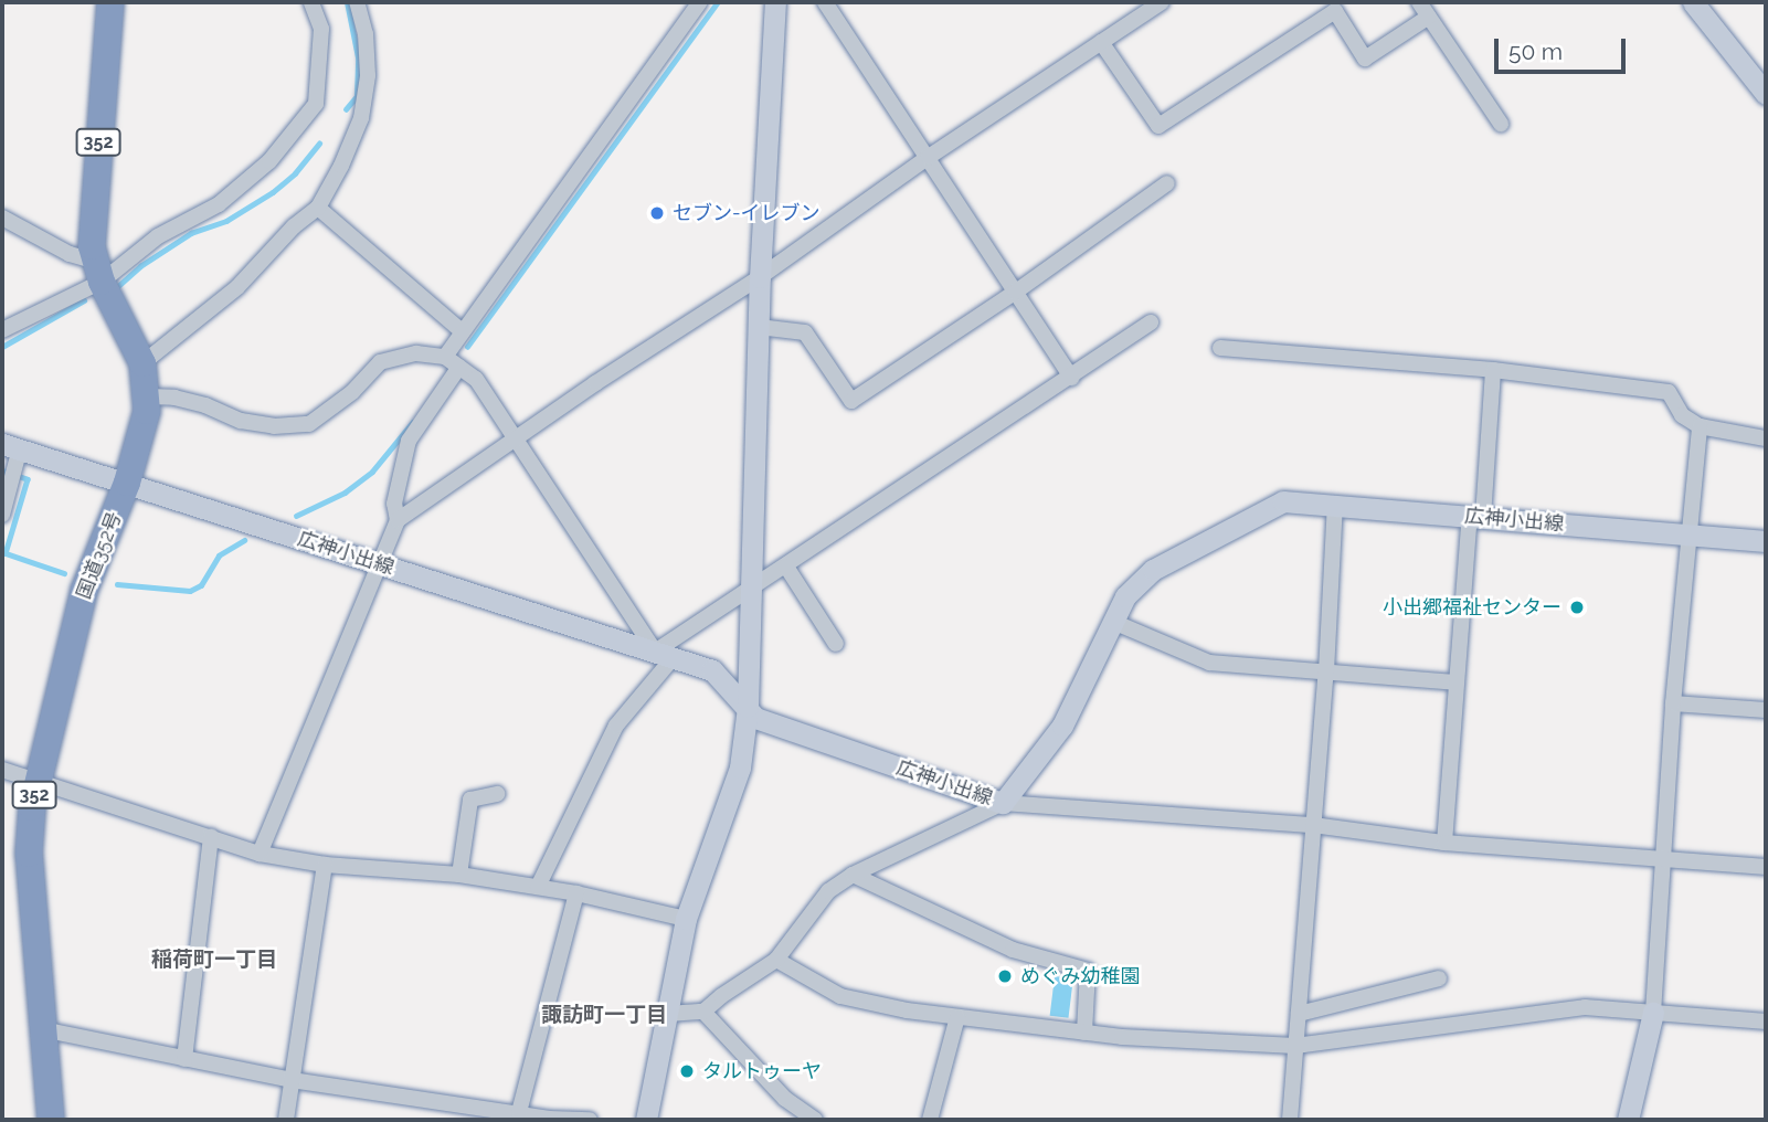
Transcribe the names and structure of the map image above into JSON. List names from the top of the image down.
{
  "streets": {
    "highway": ["352", "国道352号"],
    "main road": ["広神小出線"]
  },
  "crossings": [
    ["広神小出線", "国道352号"]
  ],
  "districts": ["稲荷町一丁目", "諏訪町一丁目"],
  "places": [
    "セブン-イレブン",
    "小出郷福祉センター",
    "めぐみ幼稚園",
    "タルトゥーヤ"
  ],
  "scale_bar": "50 m"
}
